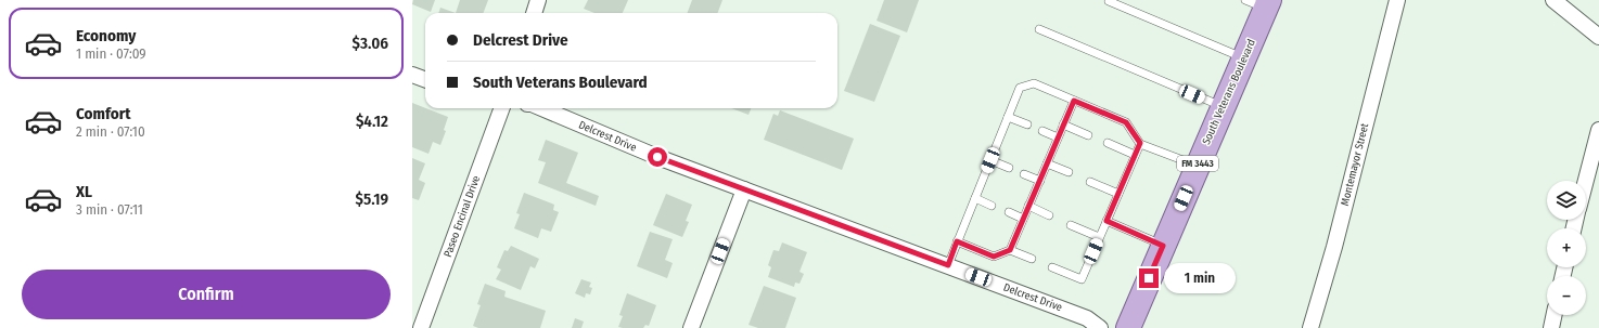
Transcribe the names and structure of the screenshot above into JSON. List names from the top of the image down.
{
  "streets": {
    "main road": ["South Veterans Boulevard", "FM 3443"],
    "street": ["Delcrest Drive", "Montemayor Street", "Paseo Encinal Drive"]
  },
  "page": {
    "list": [
      {
        "name": "Economy",
        "note": "1 min · 07:09",
        "value": "$3.06"
      },
      {
        "name": "Comfort",
        "note": "2 min · 07:10",
        "value": "$4.12"
      },
      {
        "name": "XL",
        "note": "3 min · 07:11",
        "value": "$5.19"
      }
    ],
    "banner": ["Delcrest Drive", "South Veterans Boulevard"],
    "map_buttons": ["+", "−"],
    "buttons": "Confirm",
    "bubble": "1 min"
  }
}
